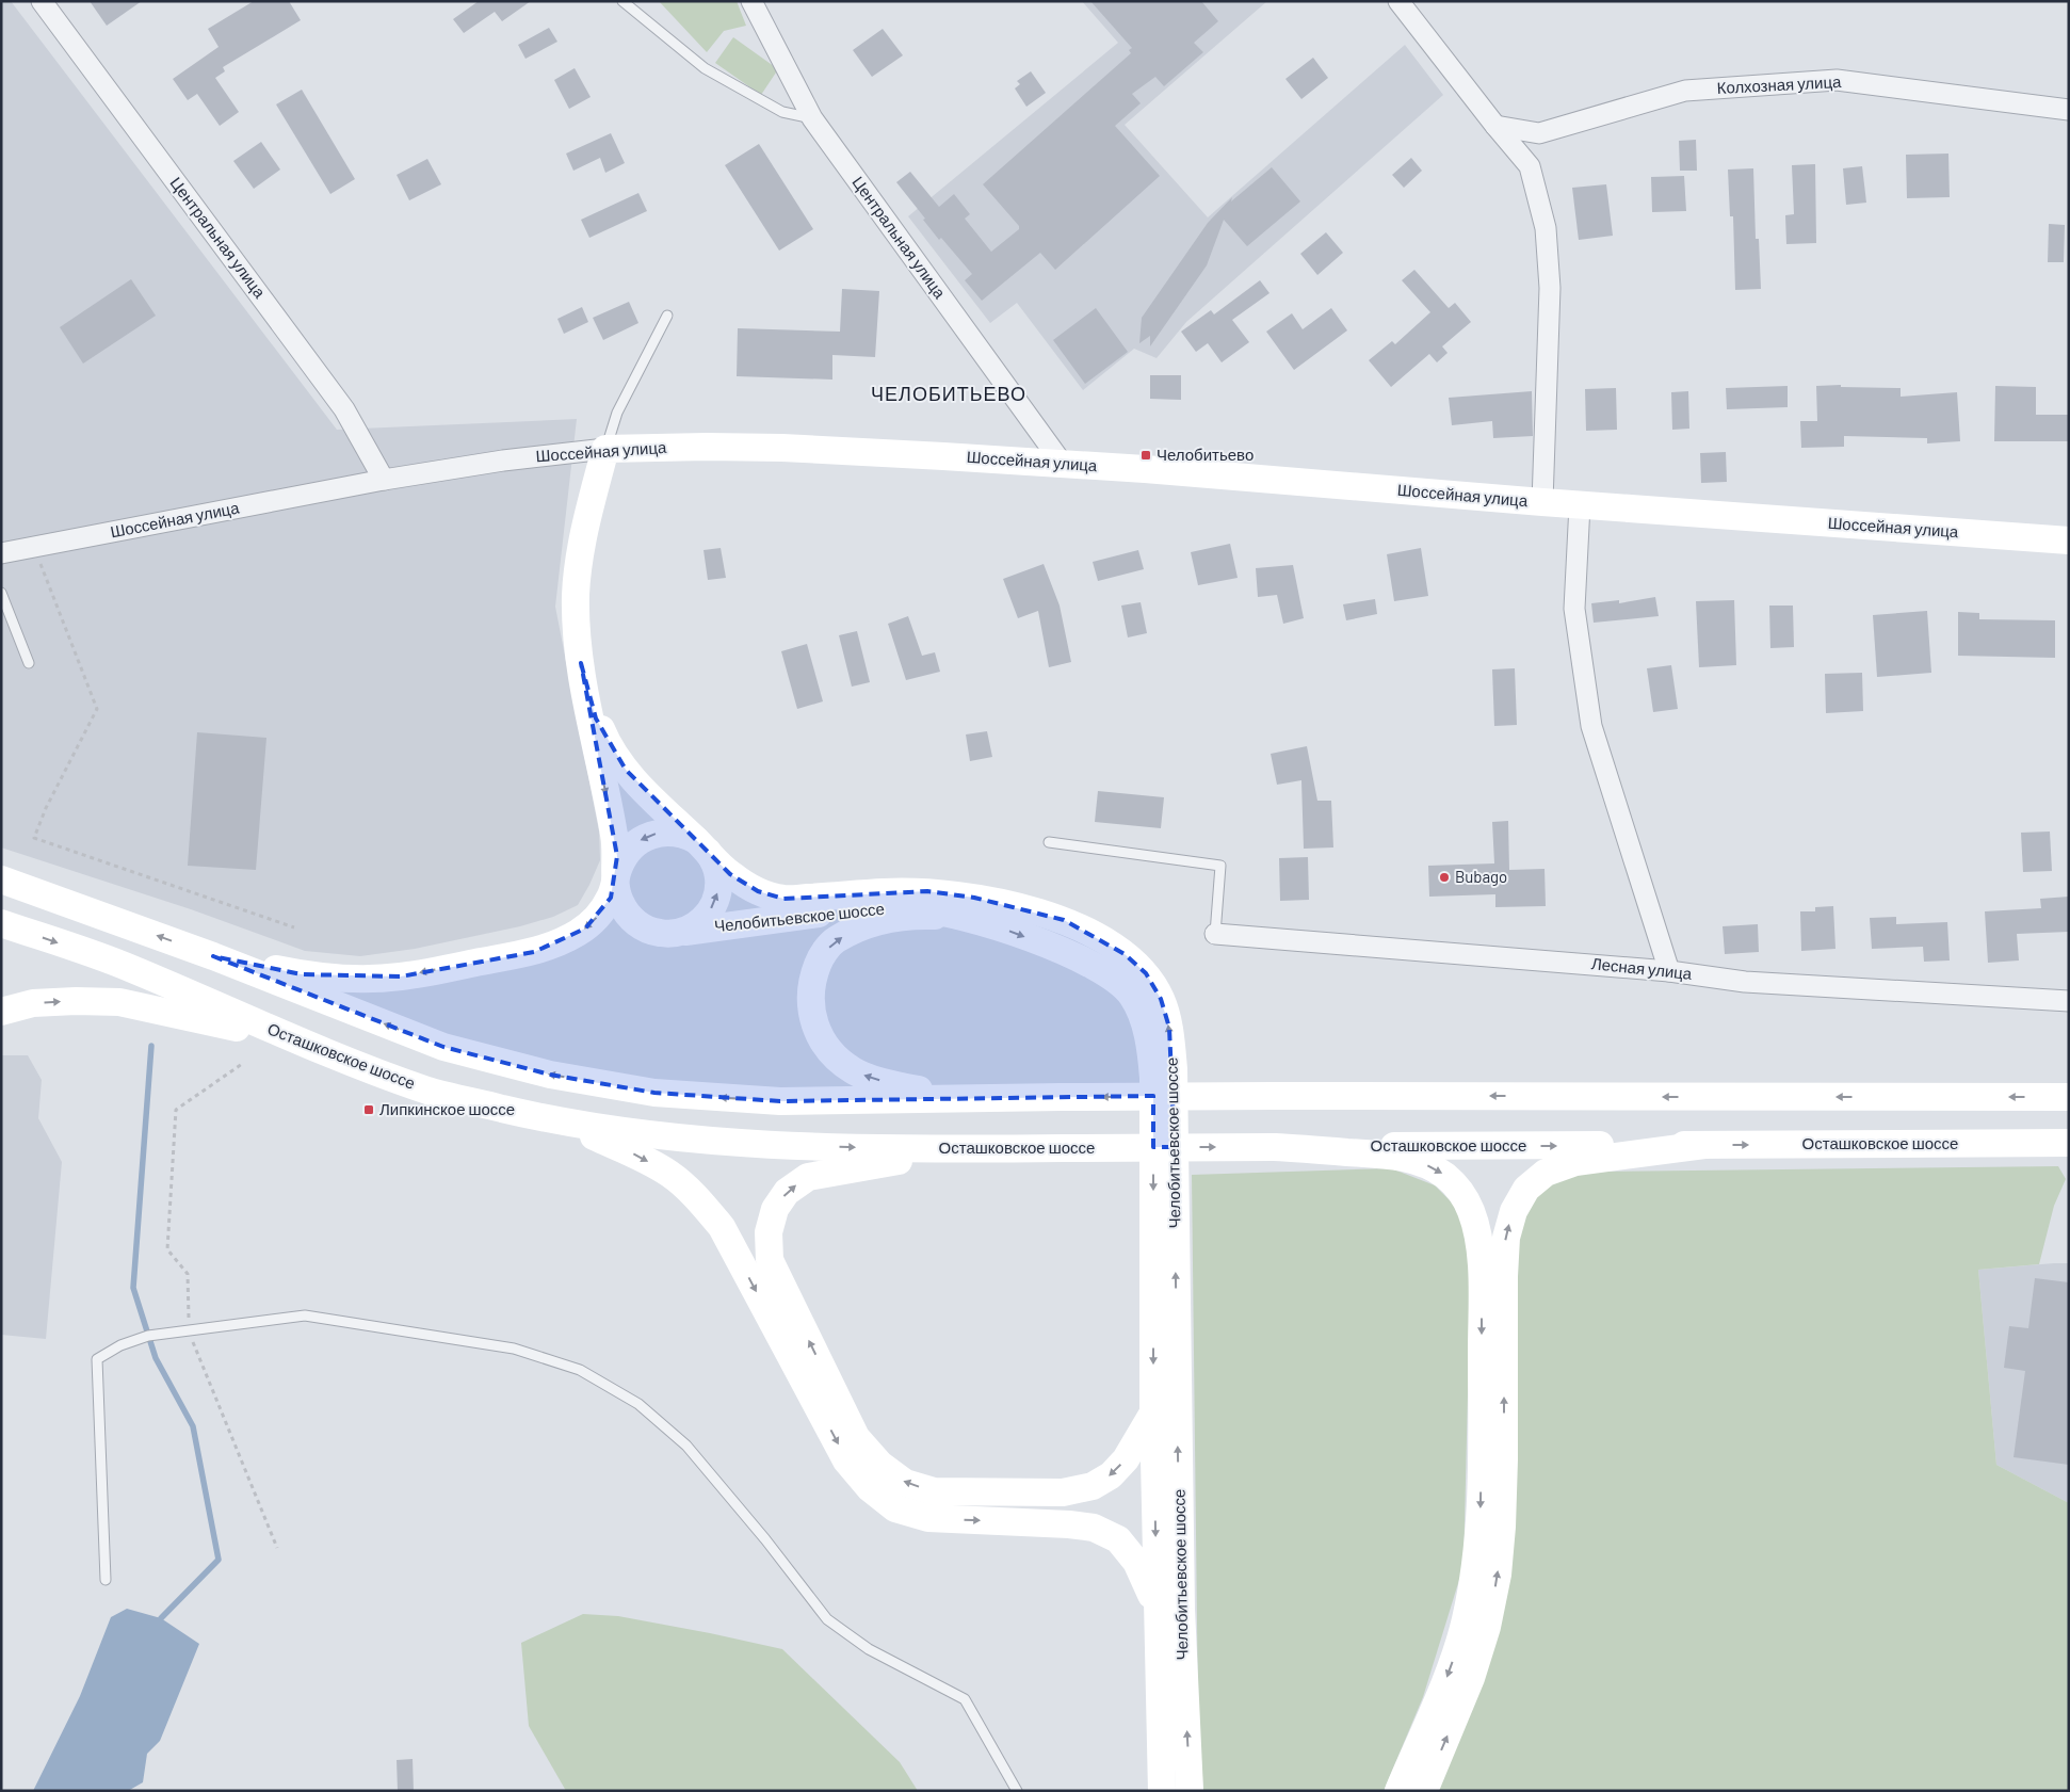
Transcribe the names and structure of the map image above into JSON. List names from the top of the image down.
{
  "streets": {
    "street": [
      "Колхозная улица",
      "Центральная улица",
      "Шоссейная улица",
      "Челобитьевское шоссе",
      "Лесная улица",
      "Осташковское шоссе"
    ]
  },
  "crossings": [
    ["Центральная улица", "Шоссейная улица"],
    ["Шоссейная улица", "Челобитьевское шоссе"]
  ],
  "districts": ["ЧЕЛОБИТЬЕВО"],
  "places": {
    "transit": ["Челобитьево", "Липкинское шоссе"],
    "other": ["Bubago"]
  }
}
